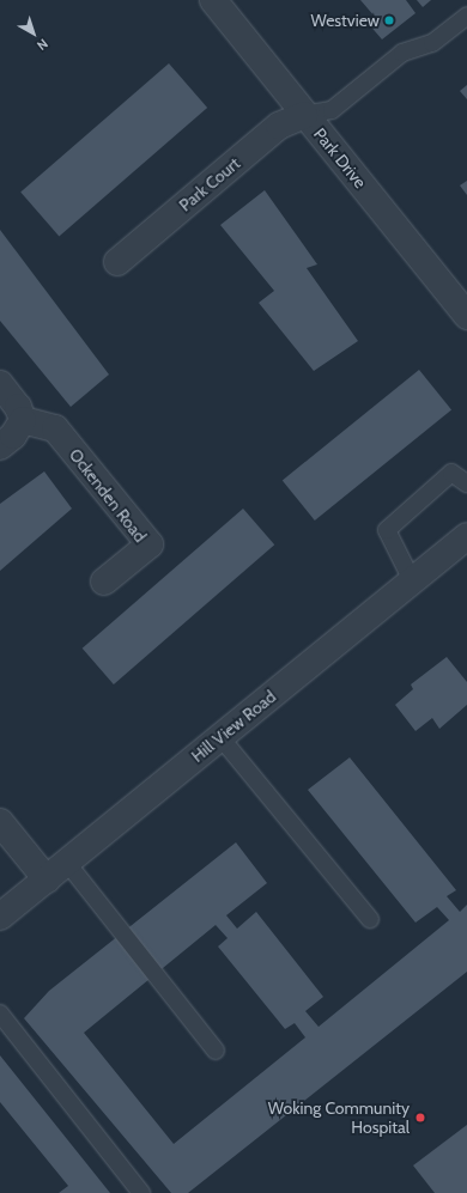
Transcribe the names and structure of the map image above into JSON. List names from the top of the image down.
{
  "streets": {
    "street": [
      "Park Drive",
      "Park Court",
      "Ockenden Road",
      "Hill View Road"
    ]
  },
  "crossings": [
    ["Park Drive", "Park Court"]
  ],
  "places": ["Westview", "Woking Community Hospital"],
  "north": "bottom right"
}
